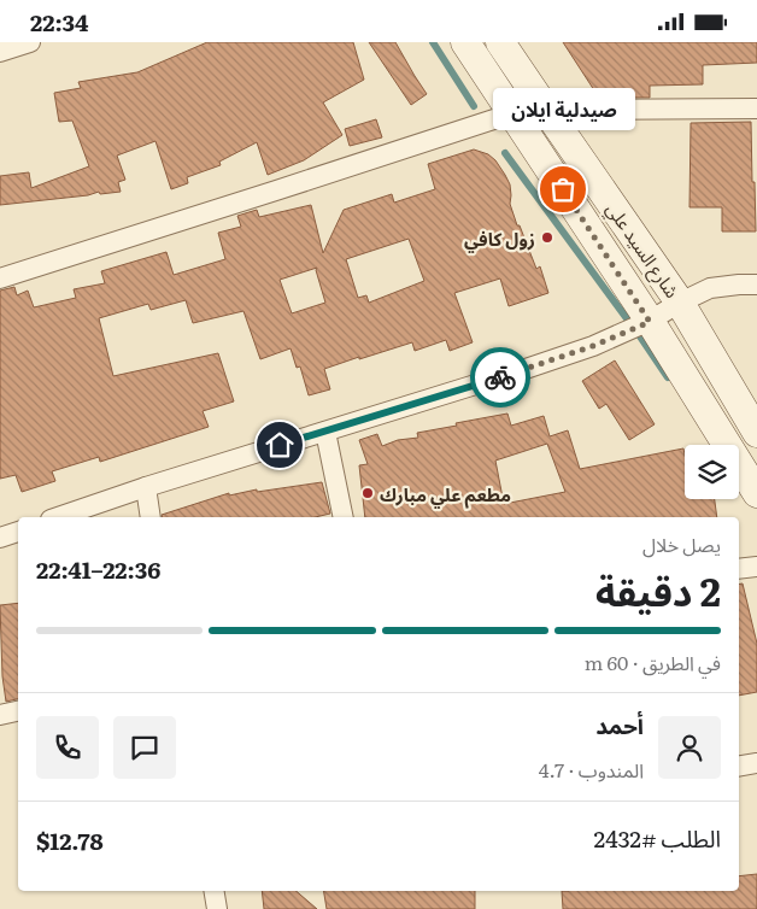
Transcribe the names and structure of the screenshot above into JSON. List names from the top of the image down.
{
  "streets": {
    "main road": ["شارع السيد علي"]
  },
  "places": ["صيدلية ايلان", "زول كافي", "مطعم علي مبارك"],
  "page": {
    "status": "22:34",
    "bubble": "صيدلية ايلان",
    "heading": ["2 دقيقة", "يصل خلال", "22:36–22:41"],
    "panel": [
      "أحمد",
      "المندوب · 4.7",
      "الطلب #2432",
      "$12.78"
    ],
    "bar": "في الطريق · 60 m"
  }
}
